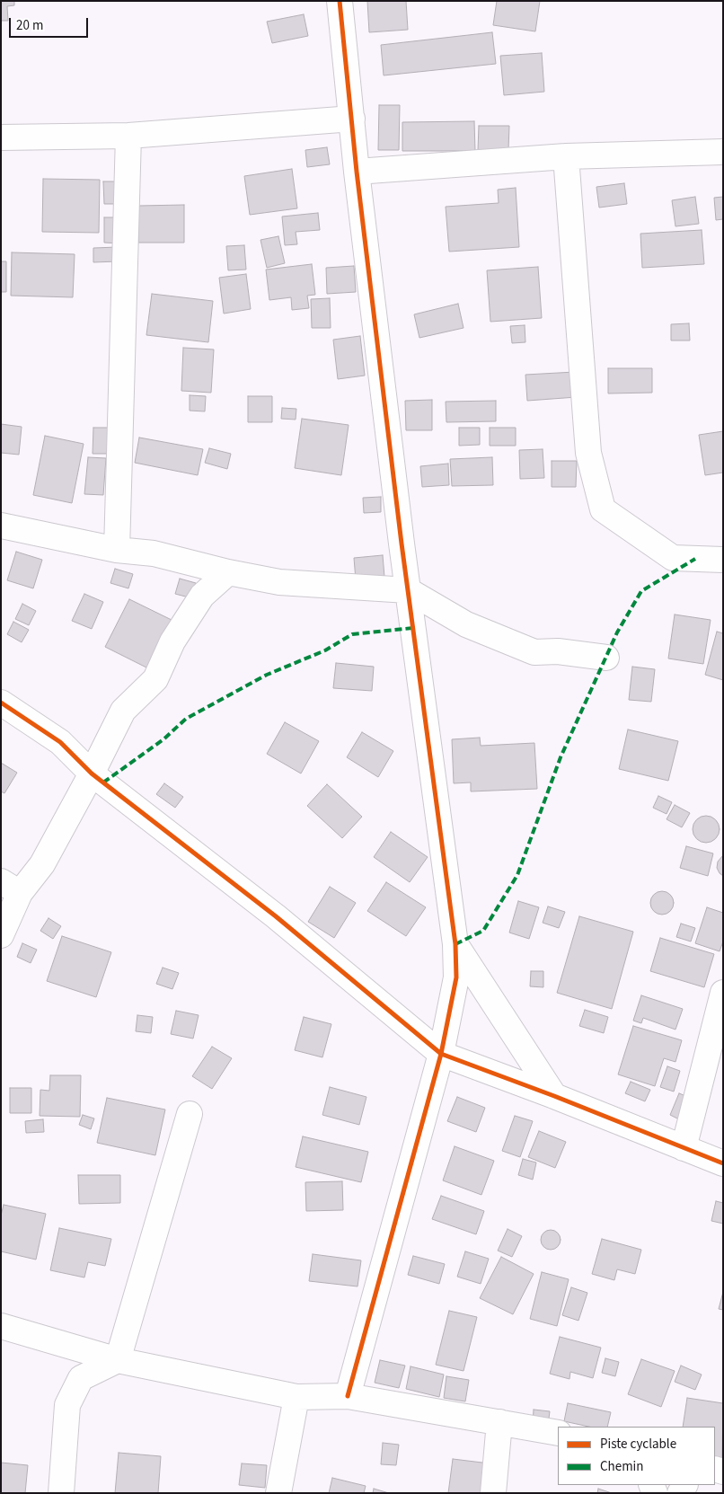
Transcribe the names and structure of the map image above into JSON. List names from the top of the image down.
{
  "legend": ["Piste cyclable", "Chemin"],
  "scale_bar": "20 m"
}
